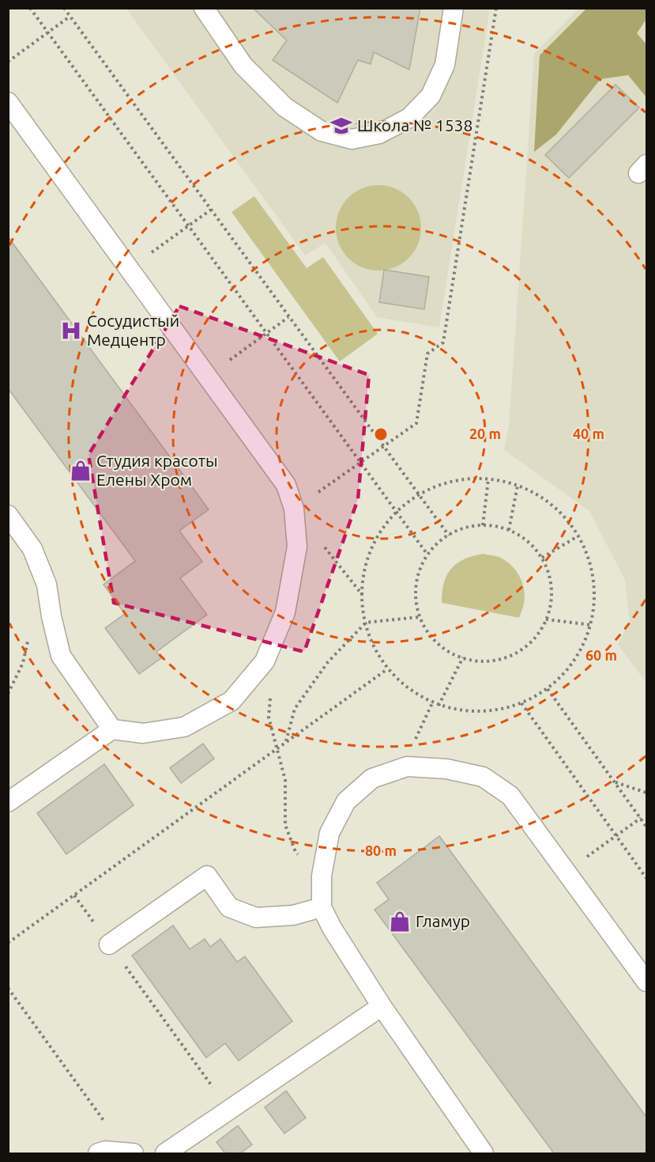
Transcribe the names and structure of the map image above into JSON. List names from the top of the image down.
{
  "places": {
    "school or university": ["Школа № 1538"],
    "hospital": ["Сосудистый Медцентр"],
    "shop": ["Студия красоты Елены Хром", "Гламур"]
  },
  "rings": [
    "20 m",
    "40 m",
    "60 m",
    "80 m"
  ]
}
